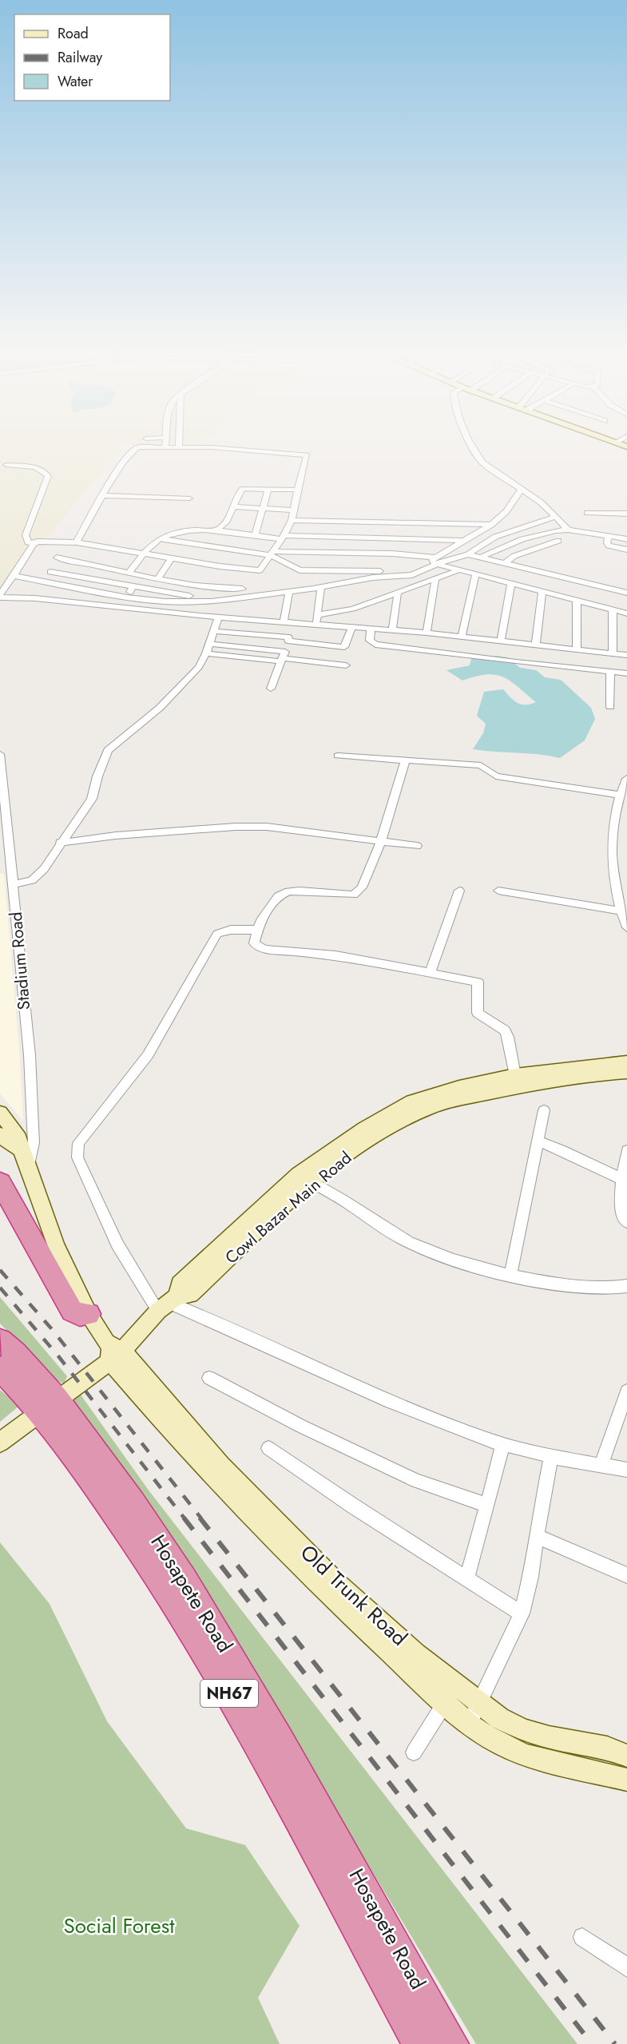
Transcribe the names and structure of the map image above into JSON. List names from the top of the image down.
{
  "streets": {
    "highway": ["Hosapete Road", "NH67"],
    "street": ["Stadium Road", "Cowl Bazar Main Road", "Old Trunk Road"]
  },
  "parks": ["Social Forest"],
  "legend": ["Road", "Railway", "Water"]
}
